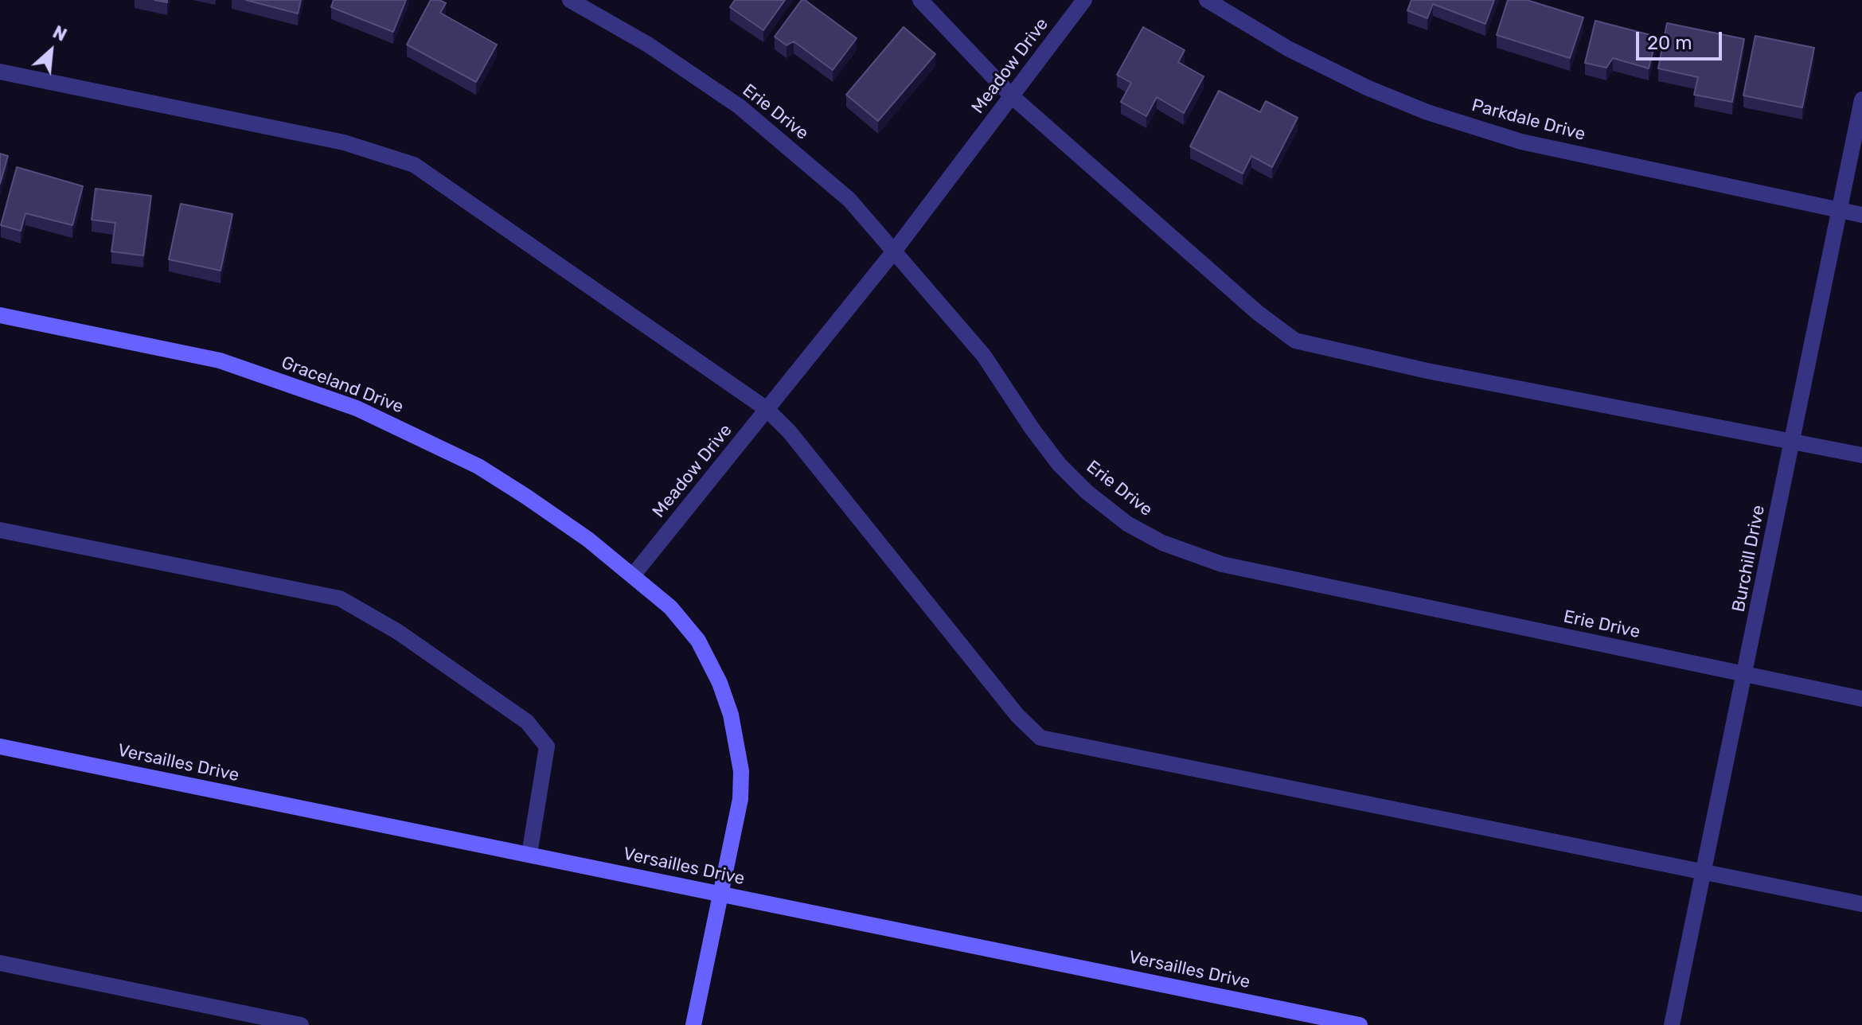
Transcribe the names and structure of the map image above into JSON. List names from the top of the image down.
{
  "streets": {
    "street": [
      "Meadow Drive",
      "Erie Drive",
      "Parkdale Drive",
      "Graceland Drive",
      "Burchill Drive",
      "Versailles Drive"
    ]
  },
  "crossings": [
    ["Meadow Drive", "Erie Drive"],
    ["Meadow Drive", "Graceland Drive"],
    ["Erie Drive", "Burchill Drive"],
    ["Parkdale Drive", "Burchill Drive"]
  ],
  "scale_bar": "20 m",
  "north": "top right"
}
